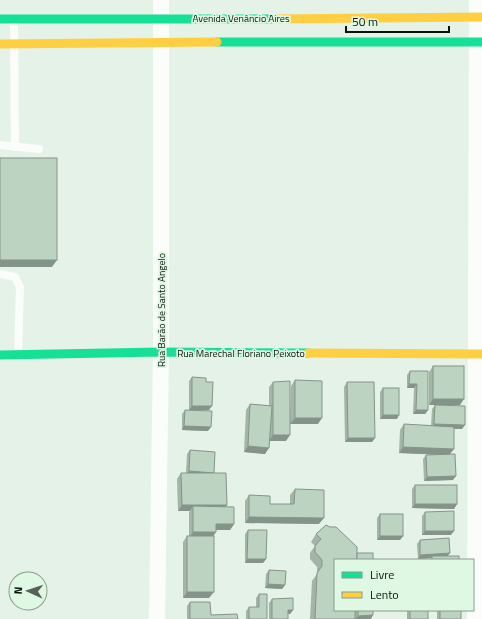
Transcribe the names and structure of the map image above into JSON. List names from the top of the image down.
{
  "streets": {
    "main road": ["Avenida Venâncio Aires", "Rua Marechal Floriano Peixoto"],
    "street": ["Rua Barão de Santo Angelo"]
  },
  "crossings": [
    ["Avenida Venâncio Aires", "Rua Barão de Santo Angelo"],
    ["Rua Barão de Santo Angelo", "Rua Marechal Floriano Peixoto"]
  ],
  "legend": ["Livre", "Lento"],
  "scale_bar": "50 m",
  "north": "left"
}
